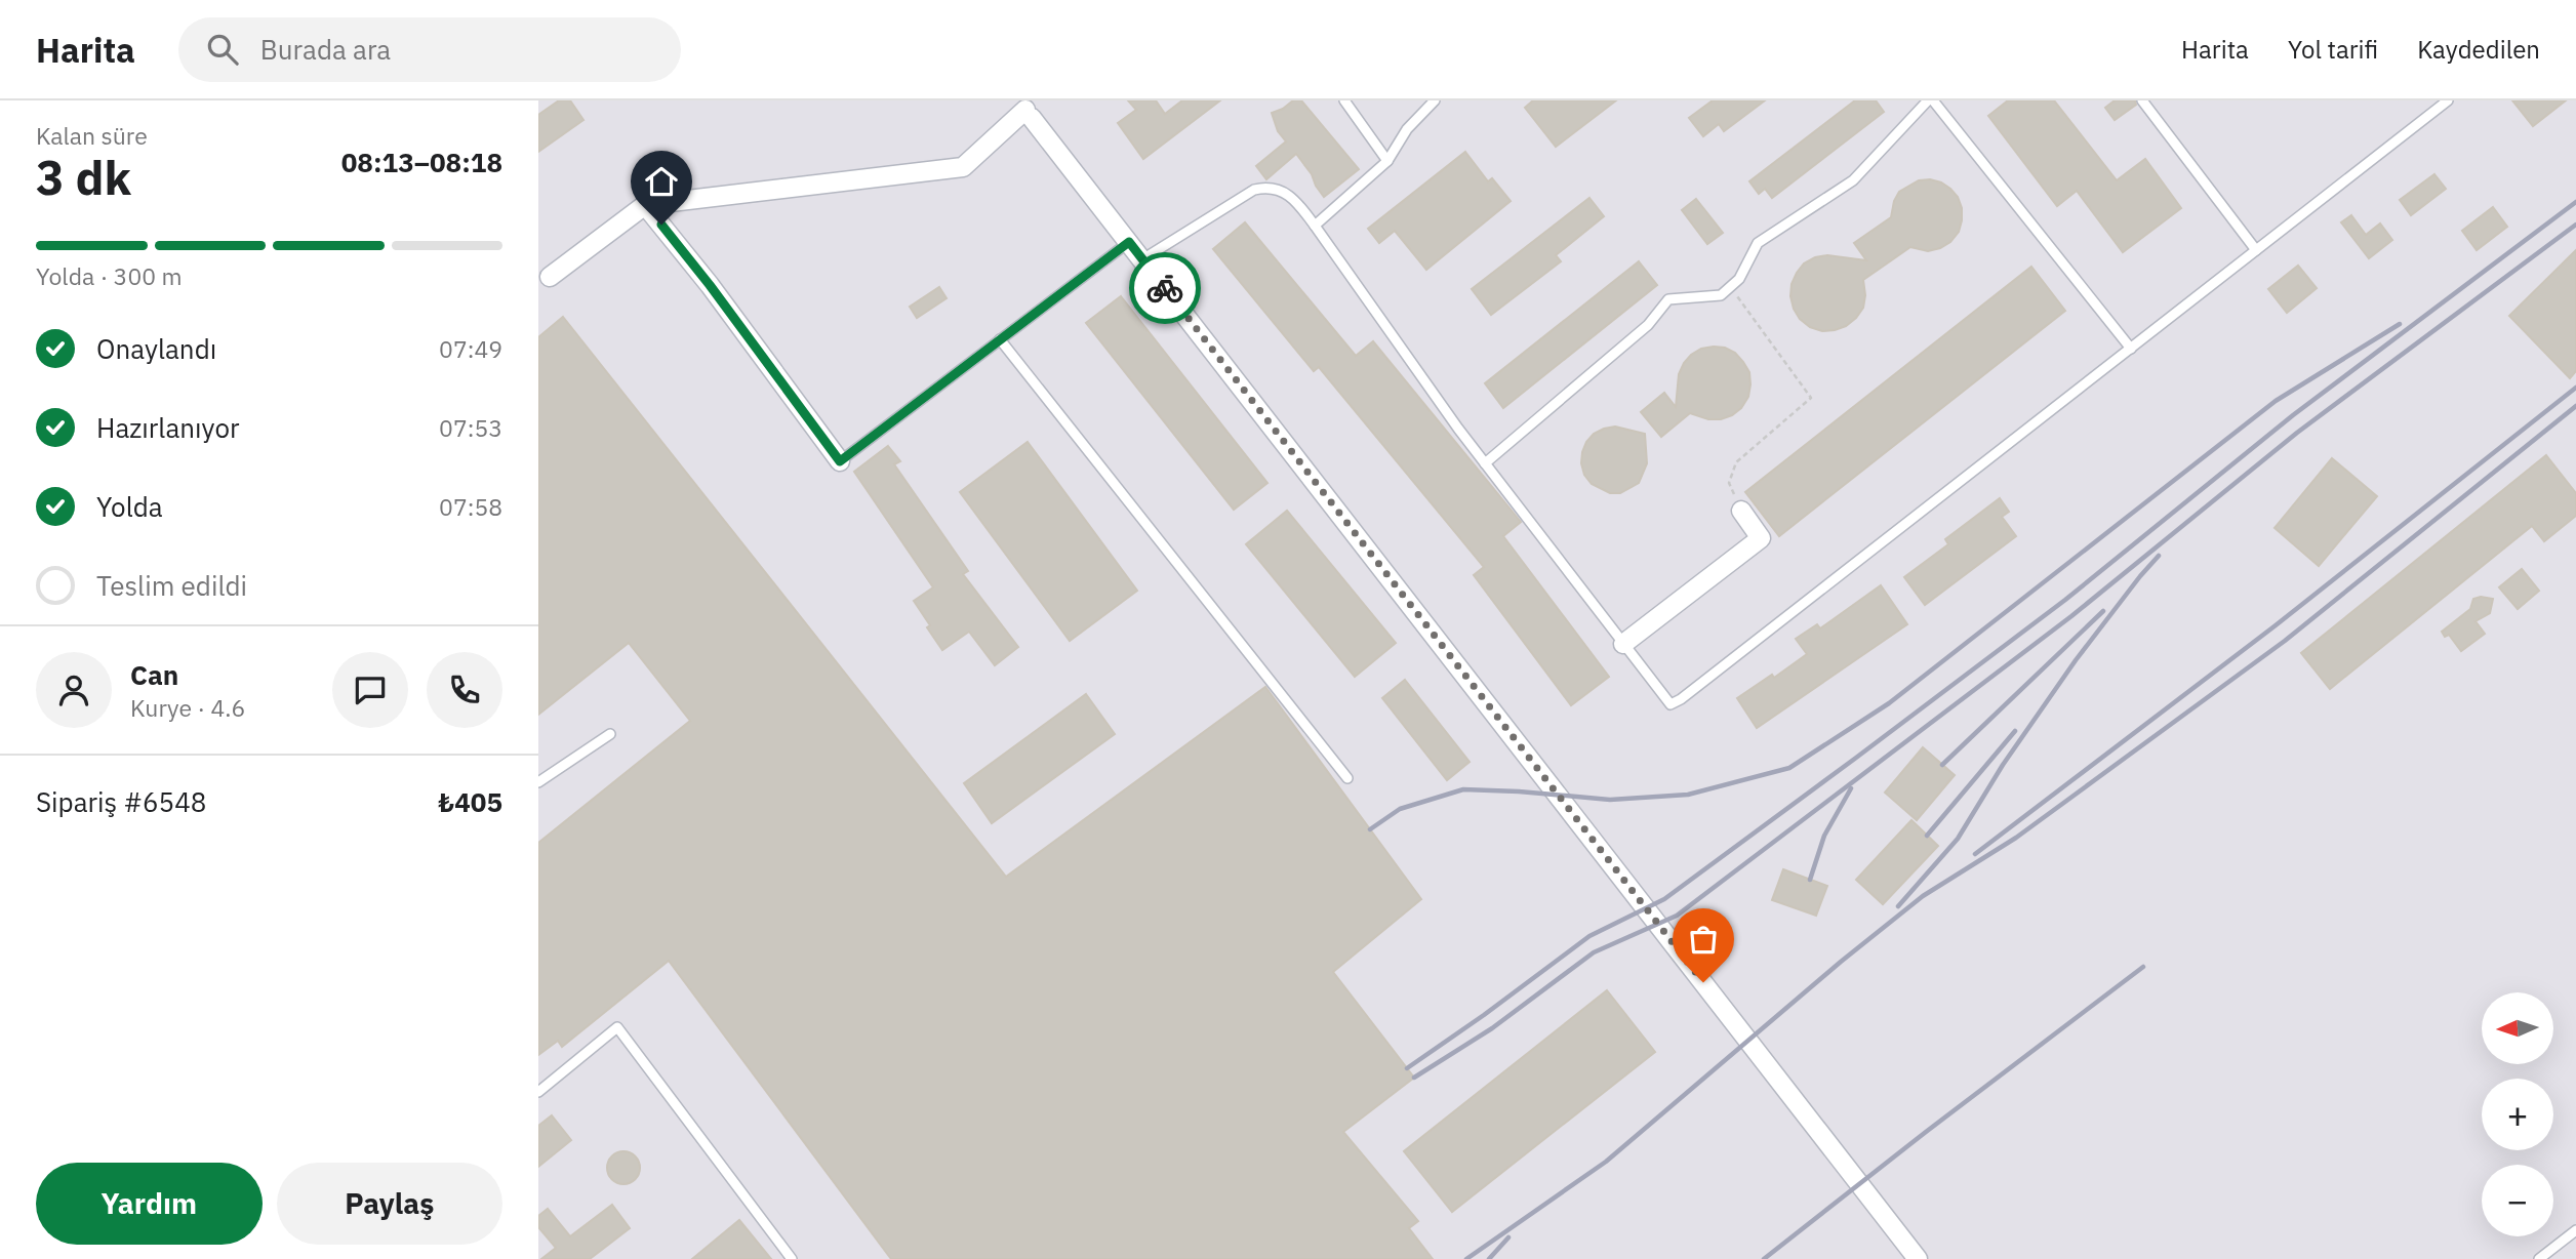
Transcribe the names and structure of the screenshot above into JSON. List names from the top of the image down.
{
  "north": "left",
  "page": {
    "header": "Harita",
    "search": "Burada ara",
    "nav": ["Harita", "Yol tarifi", "Kaydedilen"],
    "heading": ["3 dk", "Kalan süre", "08:13–08:18"],
    "panel": [
      "Can",
      "Kurye · 4.6",
      "Sipariş #6548",
      "₺405"
    ],
    "bar": "Yolda · 300 m",
    "list": [
      ["Onaylandı", "07:49"],
      ["Hazırlanıyor", "07:53"],
      ["Yolda", "07:58"],
      "Teslim edildi"
    ],
    "map_buttons": ["+", "−"],
    "buttons": ["Yardım", "Paylaş"]
  }
}
